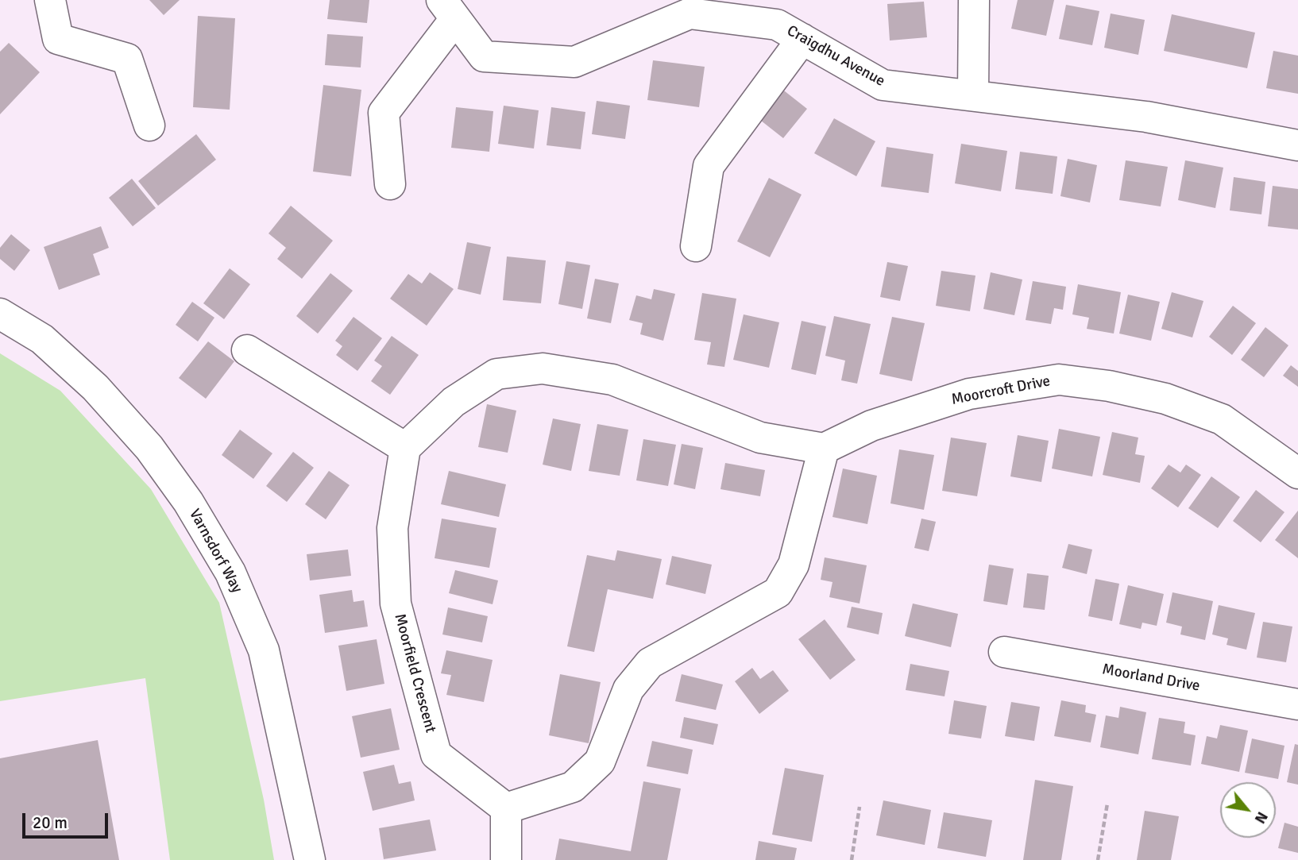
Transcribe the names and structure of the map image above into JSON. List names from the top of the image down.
{
  "streets": {
    "street": [
      "Craigdhu Avenue",
      "Moorcroft Drive",
      "Varnsdorf Way",
      "Moorfield Crescent",
      "Moorland Drive"
    ]
  },
  "scale_bar": "20 m",
  "north": "bottom right"
}
